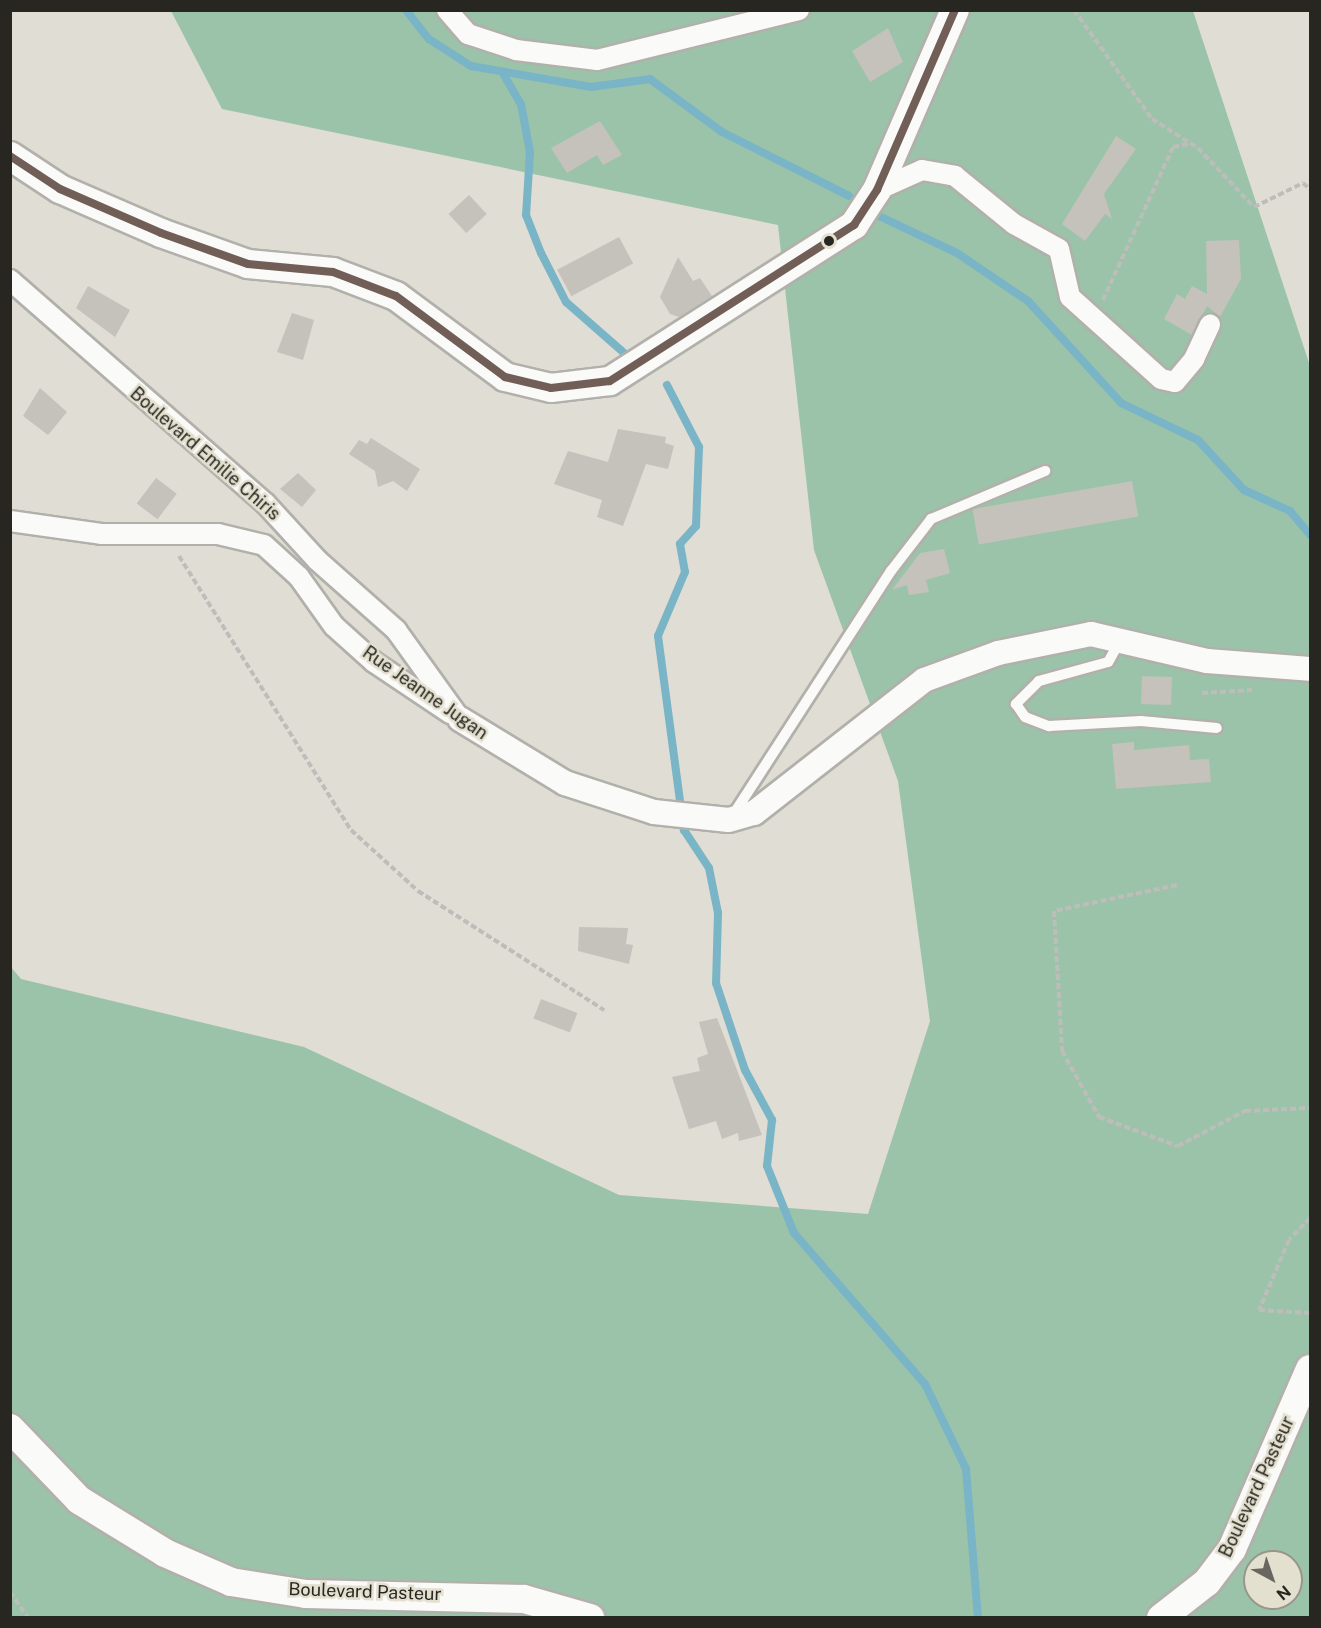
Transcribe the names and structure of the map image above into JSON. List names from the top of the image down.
{
  "streets": {
    "main road": ["Boulevard Pasteur"],
    "street": ["Boulevard Emilie Chiris", "Rue Jeanne Jugan"]
  },
  "crossings": [
    ["Boulevard Emilie Chiris", "Rue Jeanne Jugan"]
  ],
  "north": "bottom right"
}
